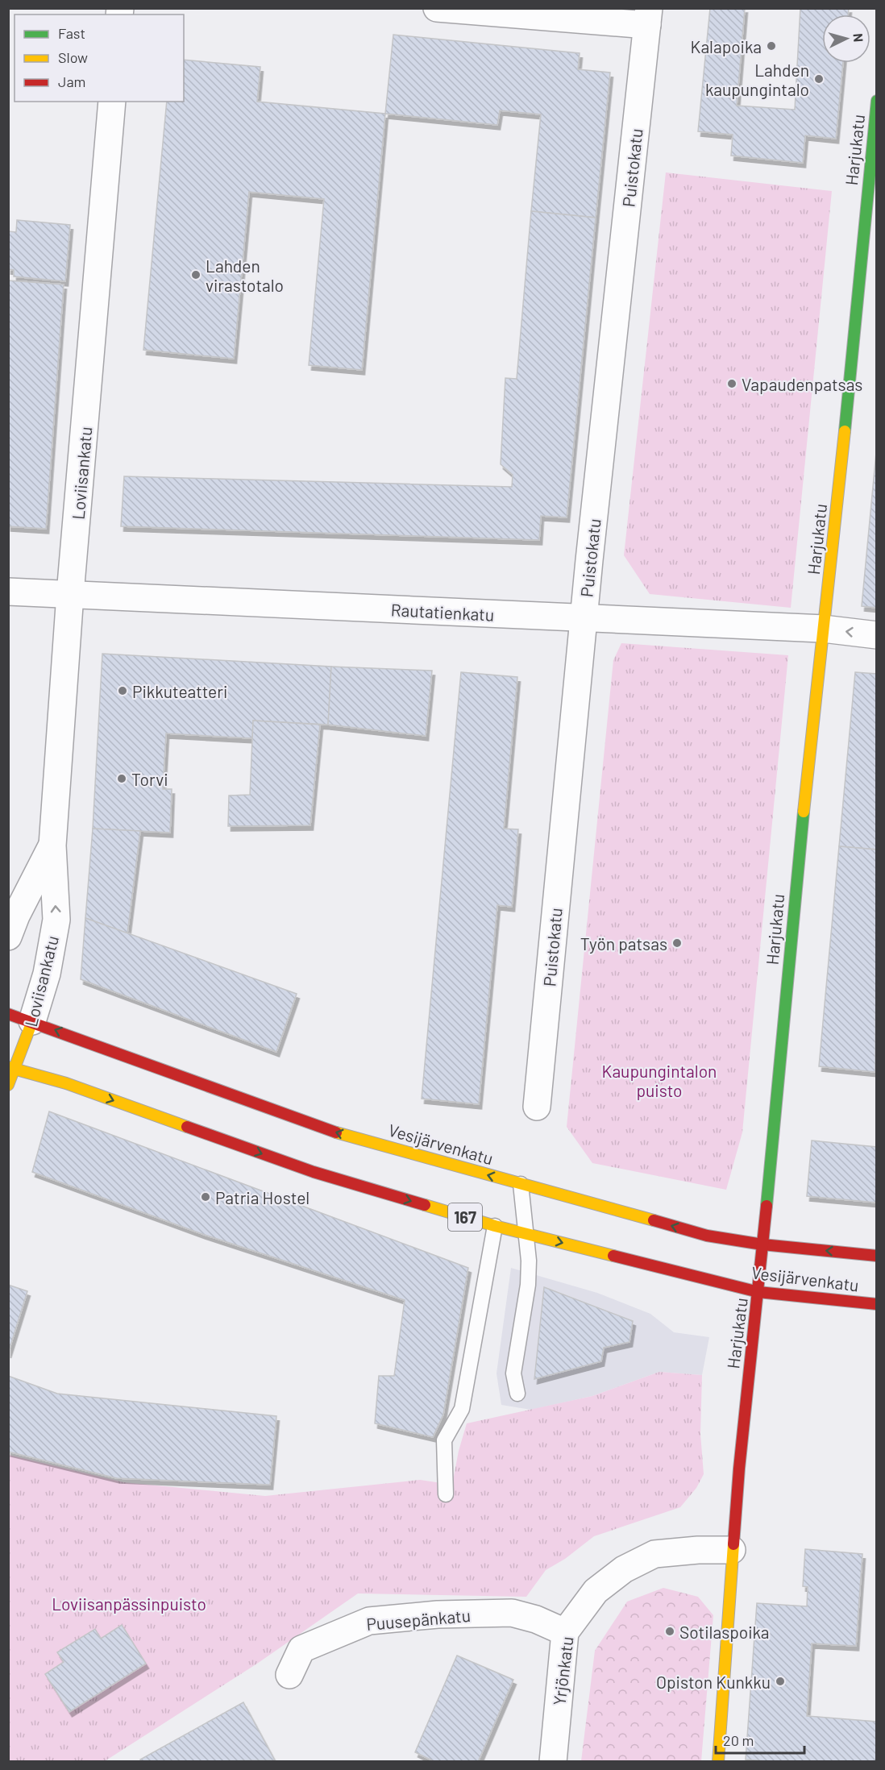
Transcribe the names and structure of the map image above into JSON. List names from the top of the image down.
{
  "streets": {
    "main road": [
      "Harjukatu",
      "Loviisankatu",
      "Vesijärvenkatu",
      "167"
    ],
    "street": [
      "Puistokatu",
      "Rautatienkatu",
      "Puusepänkatu",
      "Yrjönkatu"
    ]
  },
  "crossings": [
    ["Harjukatu", "Rautatienkatu"],
    ["Harjukatu", "Vesijärvenkatu"],
    ["Harjukatu", "Yrjönkatu"],
    ["Puistokatu", "Rautatienkatu"],
    ["Loviisankatu", "Rautatienkatu"],
    ["Loviisankatu", "Vesijärvenkatu"],
    ["Puusepänkatu", "Yrjönkatu"]
  ],
  "parks": ["Kaupungintalon puisto", "Loviisanpässinpuisto"],
  "places": [
    "Kalapoika",
    "Lahden kaupungintalo",
    "Lahden virastotalo",
    "Vapaudenpatsas",
    "Pikkuteatteri",
    "Torvi",
    "Työn patsas",
    "Patria Hostel",
    "Sotilaspoika",
    "Opiston Kunkku"
  ],
  "legend": ["Fast", "Slow", "Jam"],
  "scale_bar": "20 m",
  "north": "right"
}
